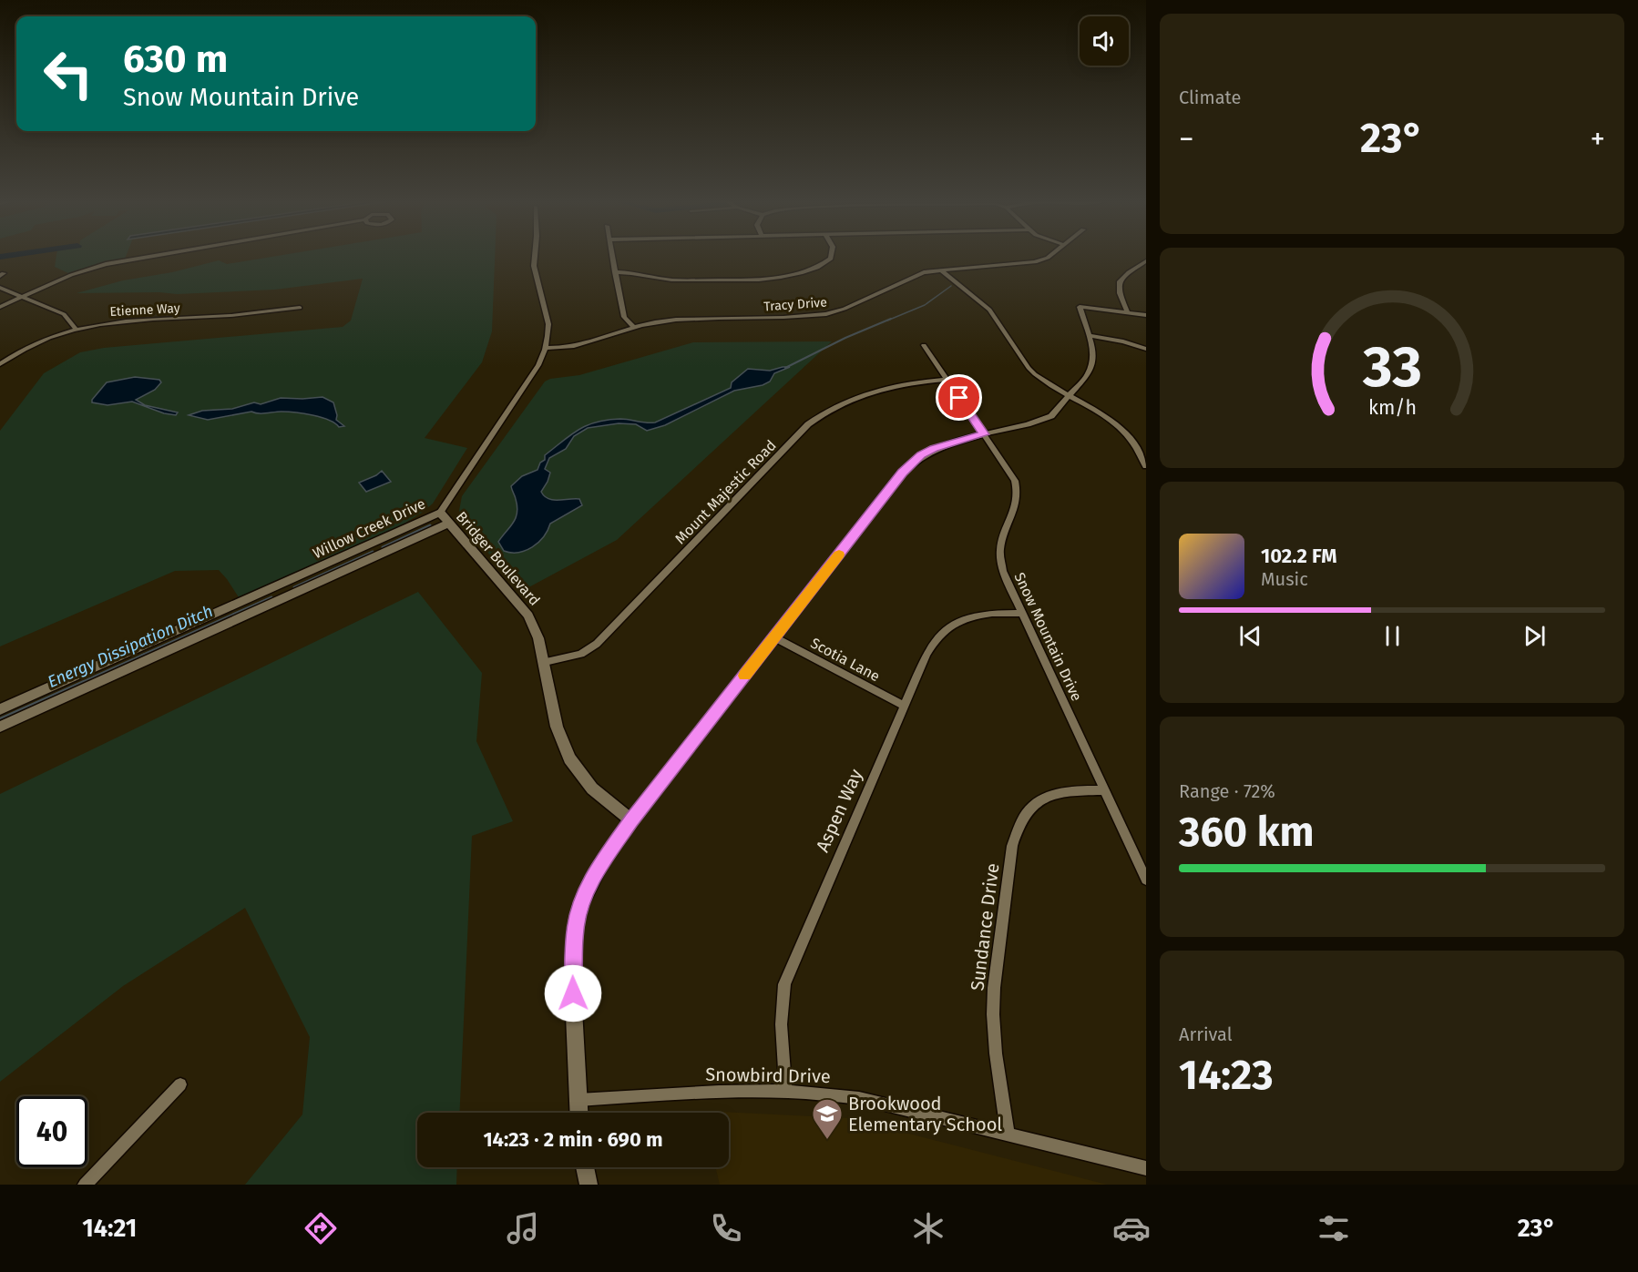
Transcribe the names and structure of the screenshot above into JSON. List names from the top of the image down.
{
  "streets": {
    "street": [
      "Tracy Drive",
      "Etienne Way",
      "Mount Majestic Road",
      "Willow Creek Drive",
      "Bridger Boulevard",
      "Snow Mountain Drive",
      "Scotia Lane",
      "Aspen Way",
      "Sundance Drive",
      "Snowbird Drive"
    ]
  },
  "crossings": [
    ["Tracy Drive", "Willow Creek Drive"],
    ["Mount Majestic Road", "Bridger Boulevard"],
    ["Mount Majestic Road", "Snow Mountain Drive"],
    ["Willow Creek Drive", "Bridger Boulevard"],
    ["Snow Mountain Drive", "Aspen Way"],
    ["Snow Mountain Drive", "Sundance Drive"],
    ["Scotia Lane", "Aspen Way"],
    ["Aspen Way", "Snowbird Drive"],
    ["Sundance Drive", "Snowbird Drive"]
  ],
  "water": ["Energy Dissipation Ditch"],
  "places": {
    "school or university": ["Brookwood Elementary School"]
  },
  "page": {
    "tile": [
      "Climate",
      ["Range · 72%", "360 km"],
      ["Arrival", "14:23"]
    ],
    "turn": ["630 m", "Snow Mountain Drive"],
    "heat": ["−", "23°", "+"],
    "song": ["102.2 FM", "Music"],
    "limit": "40",
    "trip": "14:23 · 2 min · 690 m",
    "tabs": ["14:21", "23°"],
    "gauge": ["33", "km/h"]
  }
}
